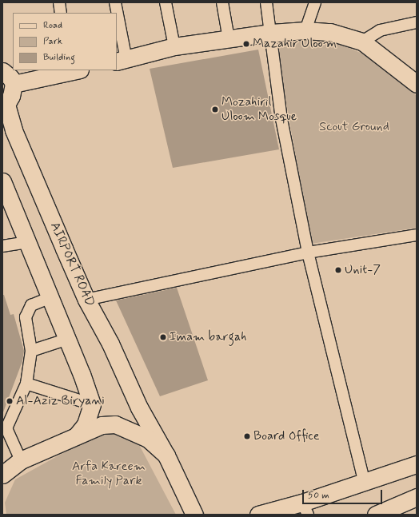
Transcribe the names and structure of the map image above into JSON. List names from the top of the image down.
{
  "streets": {
    "main road": ["AIRPORT ROAD"]
  },
  "parks": ["Scout Ground", "Arfa Kareem Family Park"],
  "places": [
    "Mazahir Uloom",
    "Mozahiril Uloom Mosque",
    "Unit-7",
    "Imam bargah",
    "Al-Aziz Biryani",
    "Board Office"
  ],
  "legend": ["Road", "Park", "Building"],
  "scale_bar": "50 m"
}
